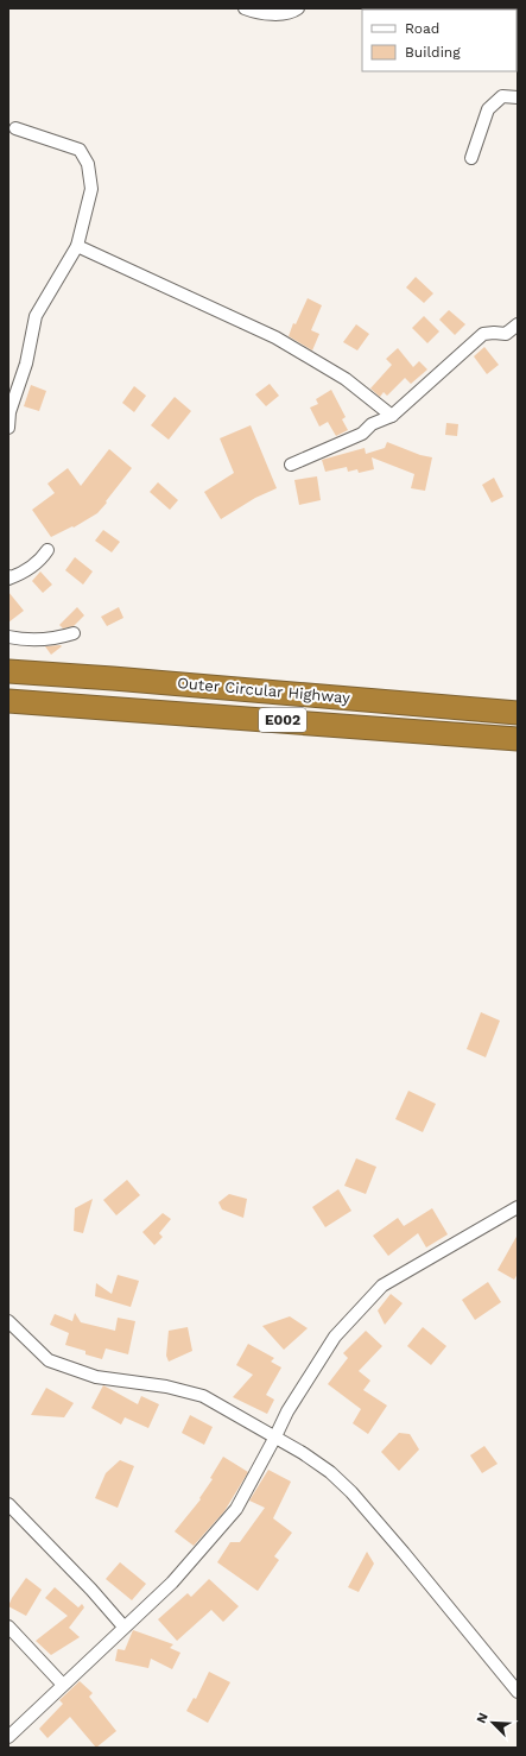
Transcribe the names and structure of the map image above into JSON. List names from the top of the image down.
{
  "streets": {
    "highway": ["Outer Circular Highway", "E002"]
  },
  "legend": ["Road", "Building"],
  "north": "top left"
}
